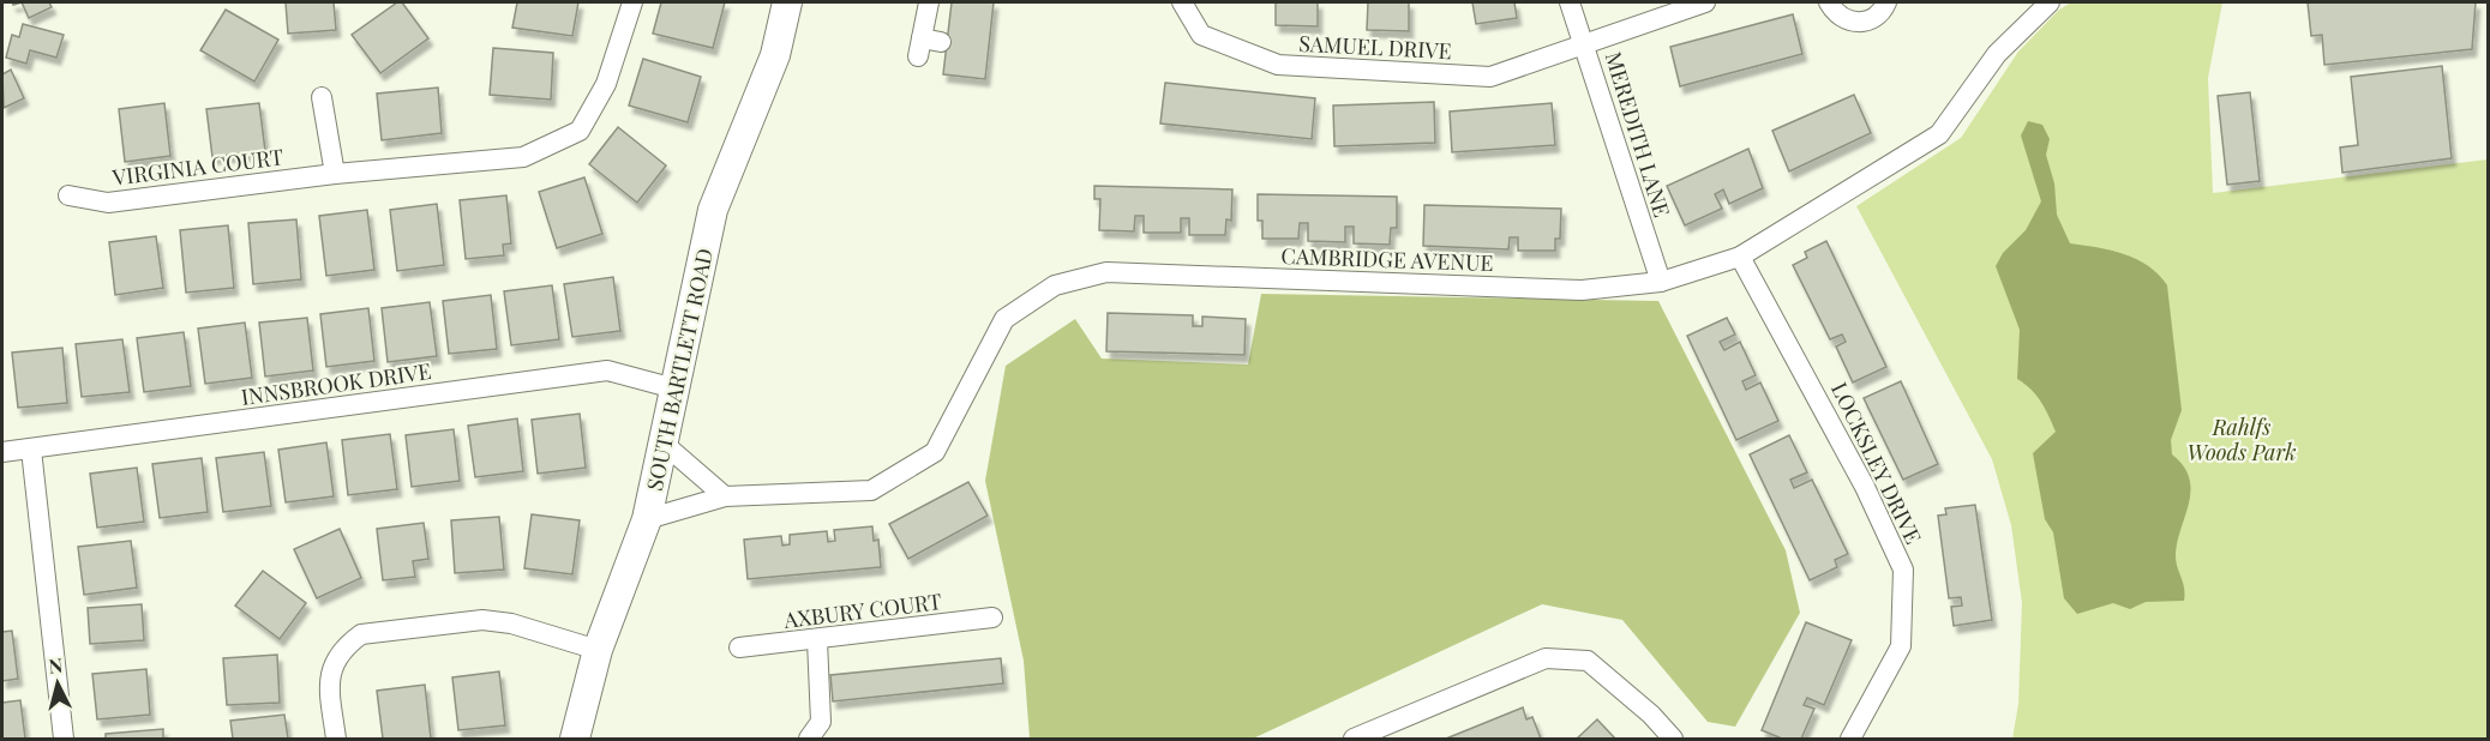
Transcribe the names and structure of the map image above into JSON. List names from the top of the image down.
{
  "streets": {
    "main road": ["SOUTH BARTLETT ROAD"],
    "street": [
      "SAMUEL DRIVE",
      "MEREDITH LANE",
      "VIRGINIA COURT",
      "CAMBRIDGE AVENUE",
      "INNSBROOK DRIVE",
      "LOCKSLEY DRIVE",
      "AXBURY COURT"
    ]
  },
  "crossings": [
    ["SAMUEL DRIVE", "MEREDITH LANE"],
    ["MEREDITH LANE", "CAMBRIDGE AVENUE"],
    ["CAMBRIDGE AVENUE", "SOUTH BARTLETT ROAD"],
    ["CAMBRIDGE AVENUE", "LOCKSLEY DRIVE"],
    ["SOUTH BARTLETT ROAD", "INNSBROOK DRIVE"]
  ],
  "parks": ["Rahlfs Woods Park"],
  "north": "top"
}
